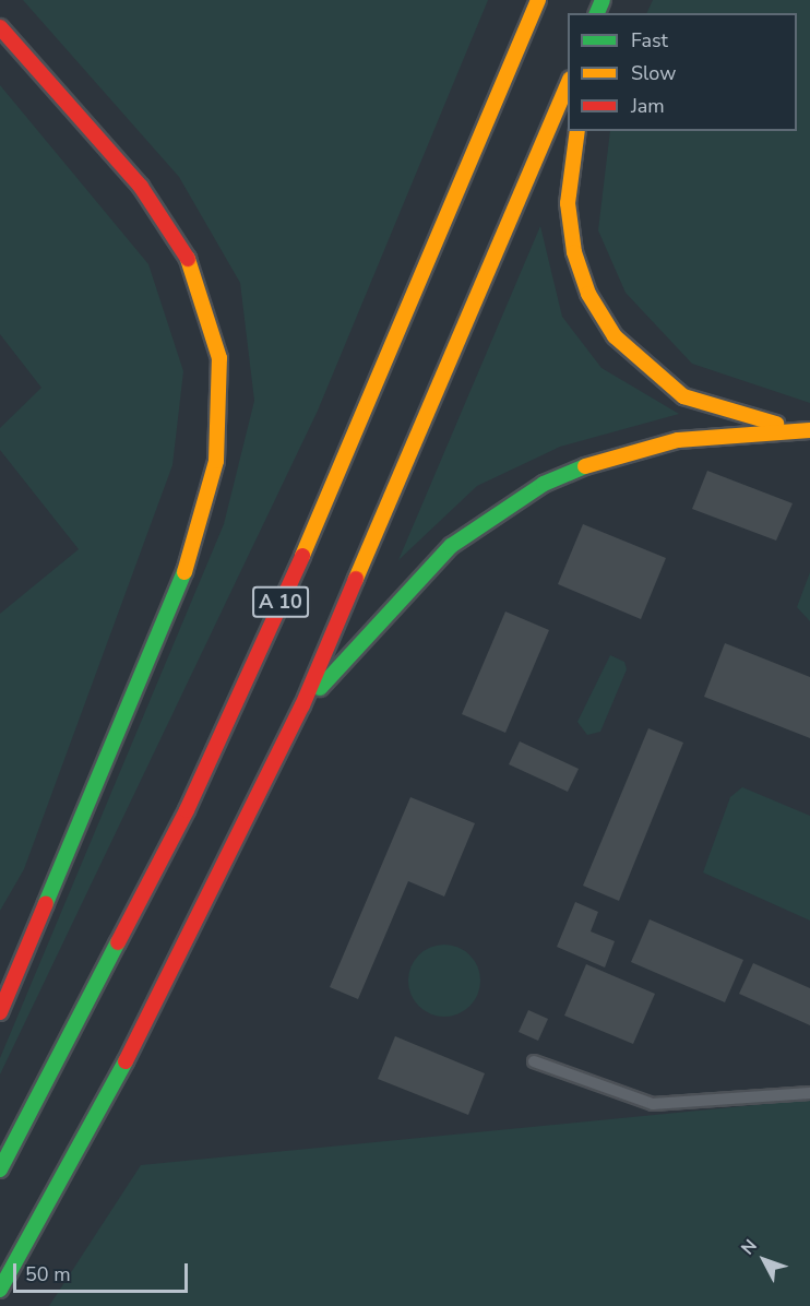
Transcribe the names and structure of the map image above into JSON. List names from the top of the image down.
{
  "streets": {
    "highway": ["A 10"]
  },
  "legend": ["Fast", "Slow", "Jam"],
  "scale_bar": "50 m",
  "north": "top left"
}
